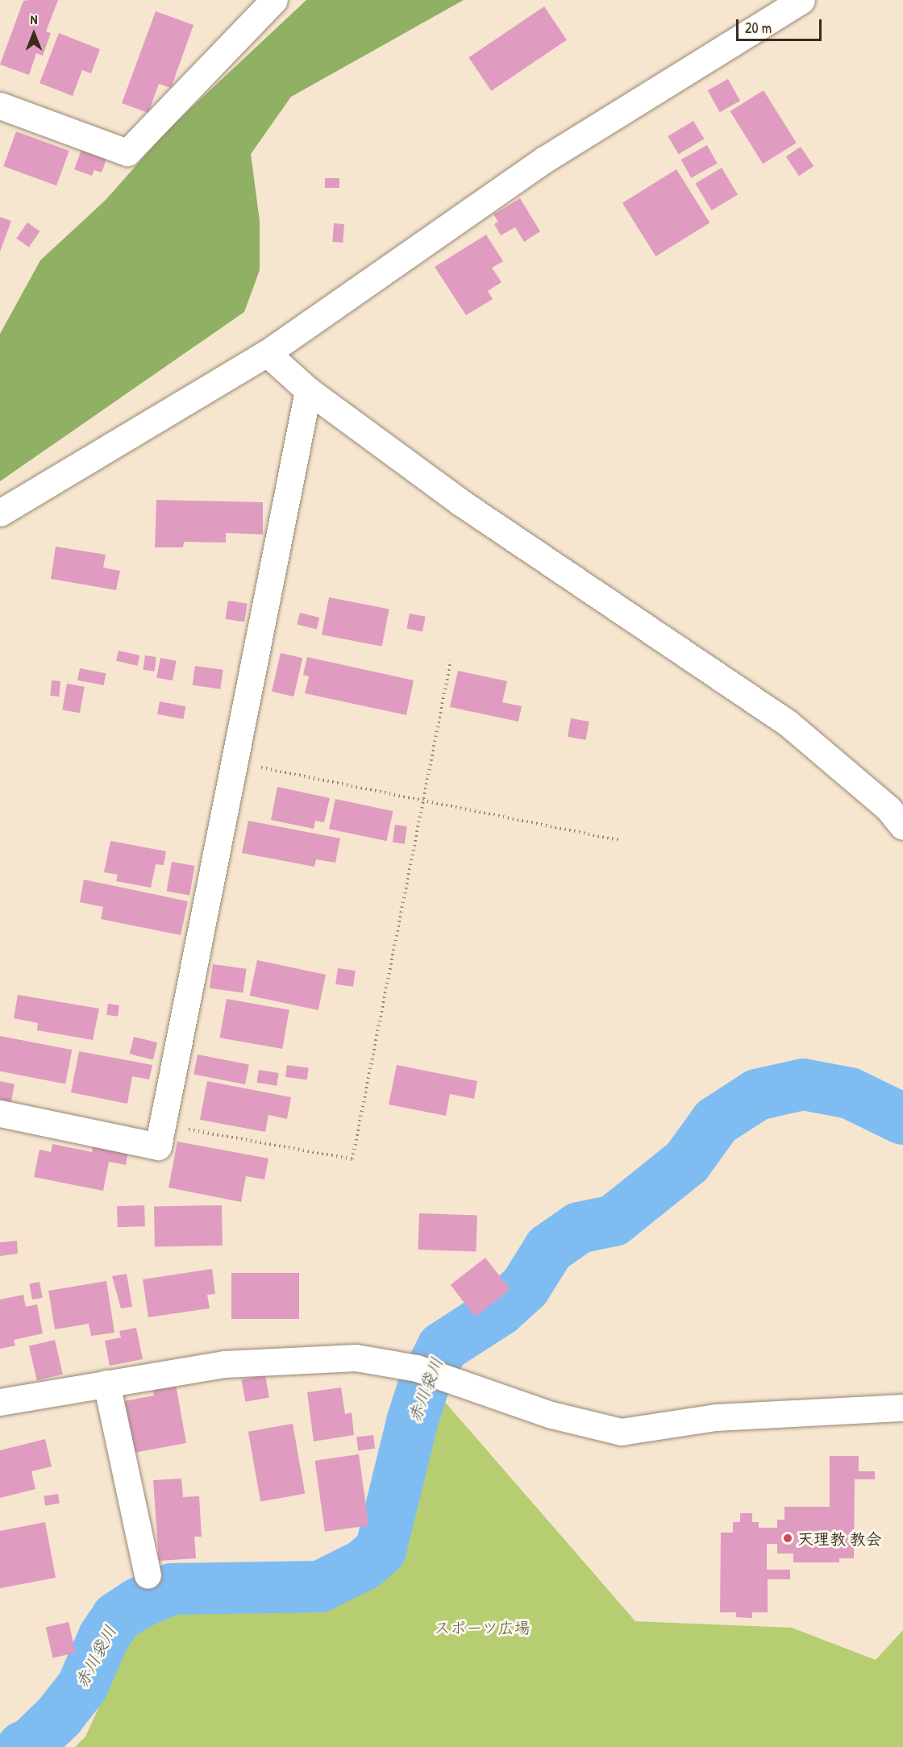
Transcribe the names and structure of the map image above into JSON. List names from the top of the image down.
{
  "water": ["赤川袋川"],
  "parks": ["スポーツ広場"],
  "places": ["天理教 教会"],
  "scale_bar": "20 m",
  "north": "top"
}
